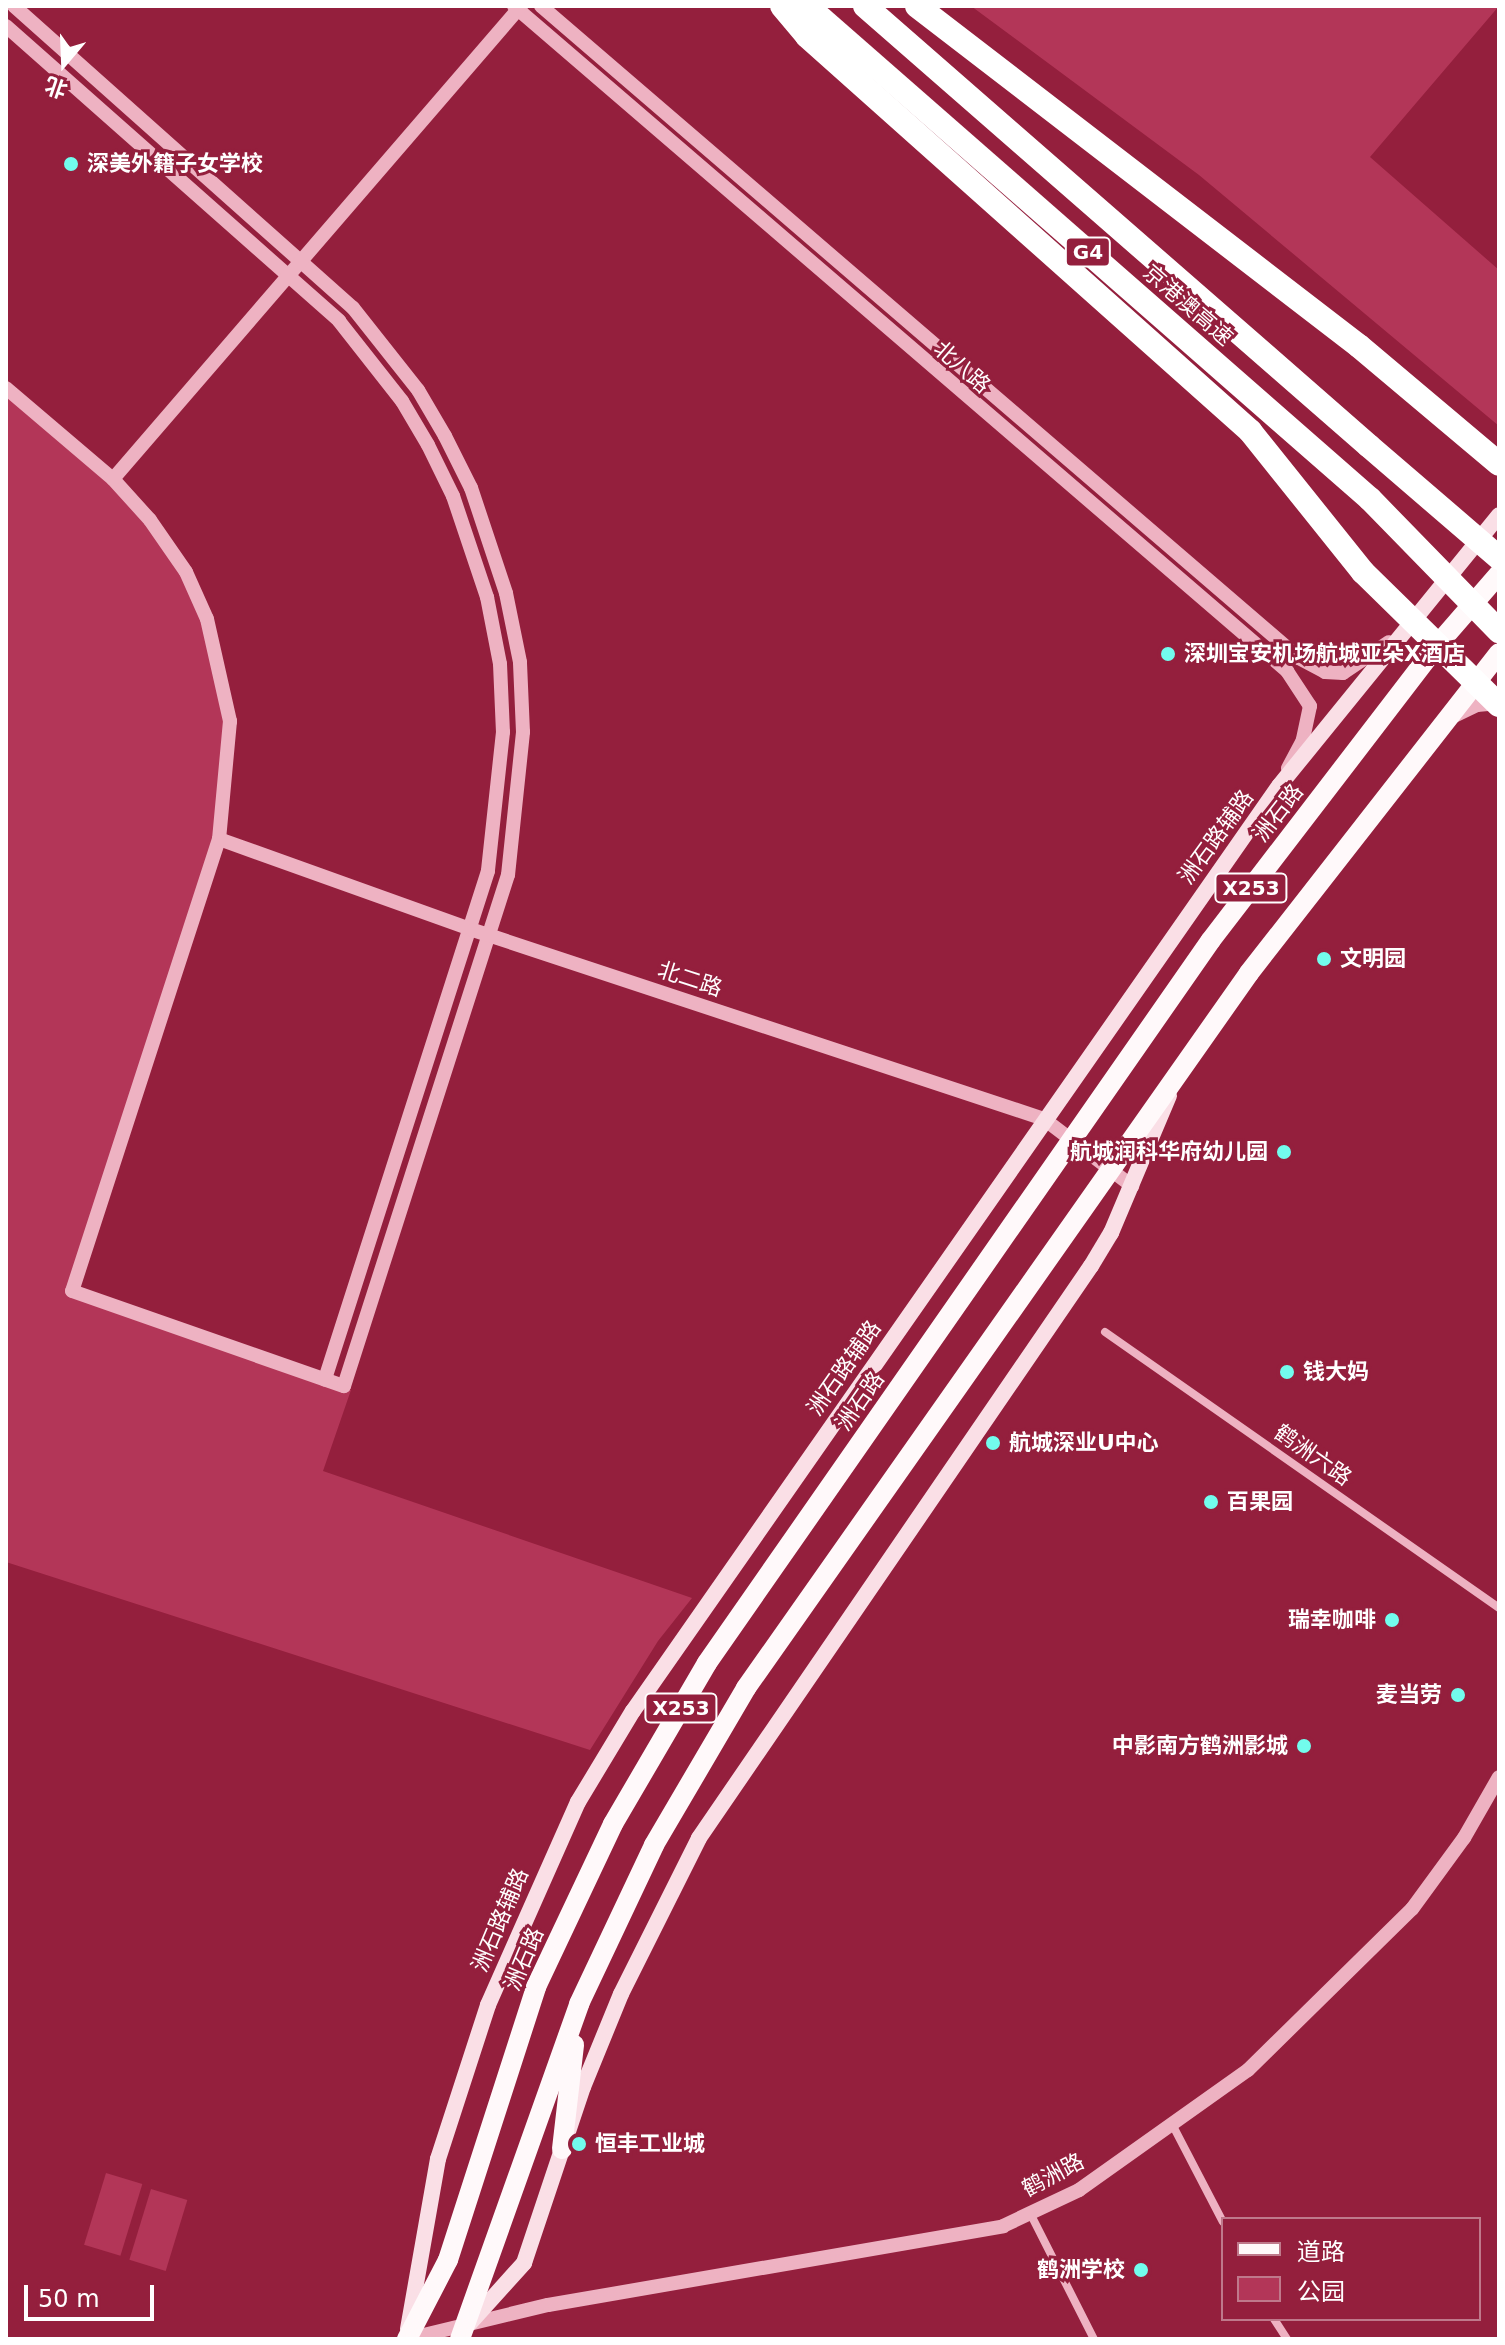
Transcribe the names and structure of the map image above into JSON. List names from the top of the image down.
{
  "streets": {
    "highway": ["G4", "京港澳高速"],
    "main road": ["洲石路", "洲石路辅路", "X253"],
    "street": [
      "北八路",
      "北二路",
      "鹤洲六路",
      "鹤洲路"
    ]
  },
  "crossings": [
    ["北八路", "洲石路辅路"],
    ["洲石路", "洲石路辅路"],
    ["洲石路", "北二路"],
    ["洲石路", "鹤洲路"],
    ["洲石路辅路", "北二路"],
    ["洲石路辅路", "鹤洲路"],
    ["X253", "北二路"],
    ["X253", "鹤洲路"]
  ],
  "places": [
    "深美外籍子女学校",
    "深圳宝安机场航城亚朵X酒店",
    "文明园",
    "航城润科华府幼儿园",
    "钱大妈",
    "航城深业U中心",
    "百果园",
    "瑞幸咖啡",
    "麦当劳",
    "中影南方鹤洲影城",
    "恒丰工业城",
    "鹤洲学校"
  ],
  "legend": ["道路", "公园"],
  "scale_bar": "50 m",
  "north": "bottom"
}
